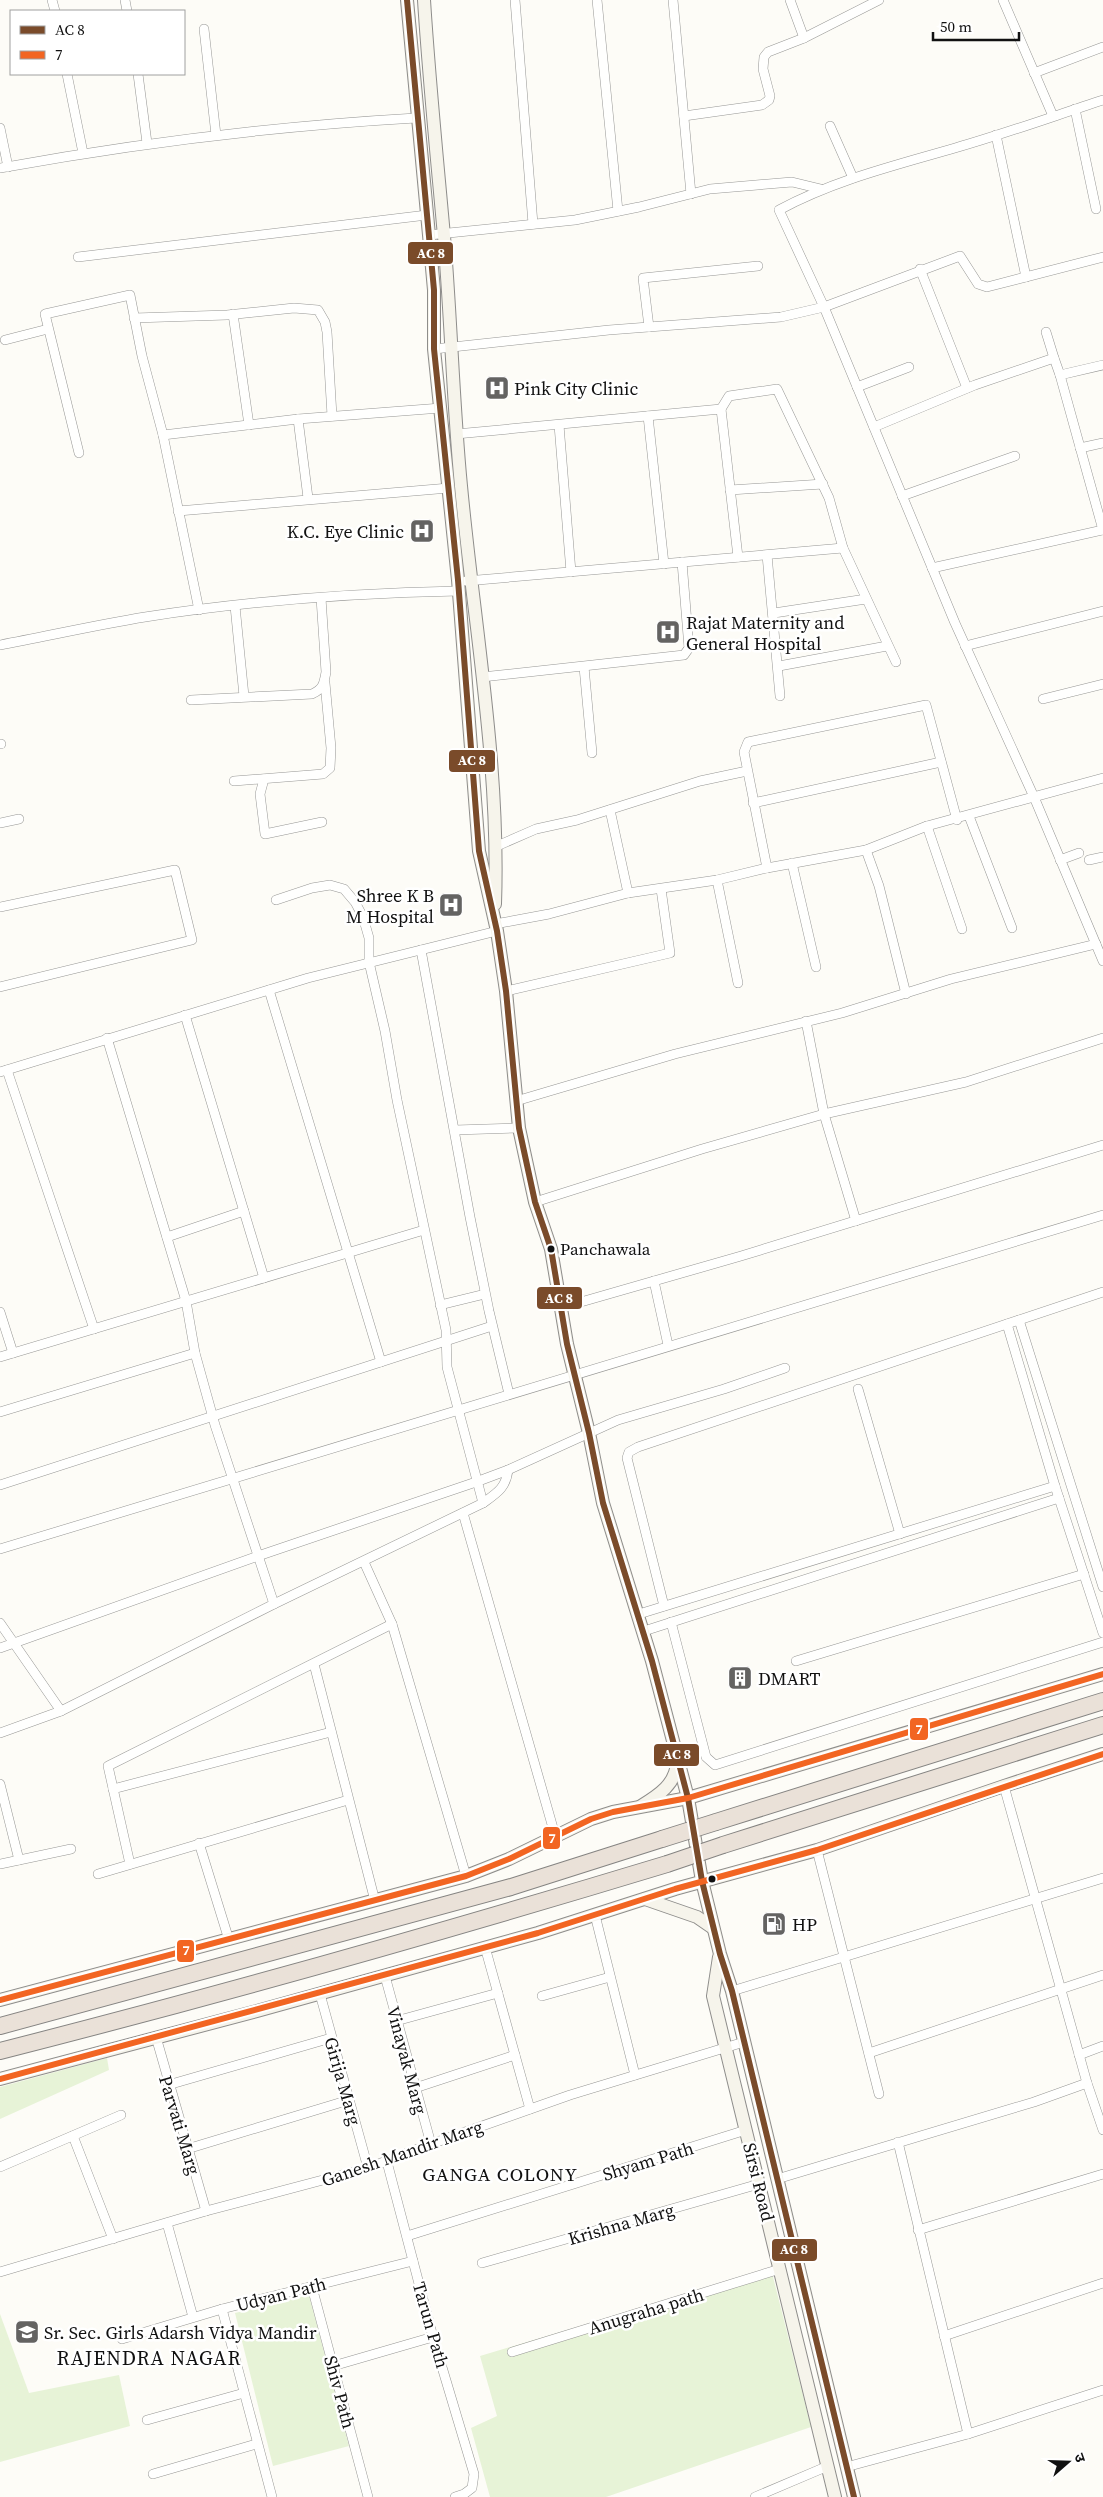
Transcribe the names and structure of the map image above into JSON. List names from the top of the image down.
{
  "streets": {
    "main road": ["Sirsi Road"],
    "street": [
      "Vinayak Marg",
      "Girija Marg",
      "Parvati Marg",
      "Ganesh Mandir Marg",
      "Shyam Path",
      "Krishna Marg",
      "Udyan Path",
      "Anugraha path",
      "Tarun Path",
      "Shiv Path"
    ]
  },
  "crossings": [
    ["Vinayak Marg", "Ganesh Mandir Marg"],
    ["Girija Marg", "Ganesh Mandir Marg"],
    ["Parvati Marg", "Ganesh Mandir Marg"],
    ["Ganesh Mandir Marg", "Sirsi Road"],
    ["Ganesh Mandir Marg", "Tarun Path"],
    ["Shyam Path", "Sirsi Road"],
    ["Shyam Path", "Tarun Path"],
    ["Sirsi Road", "Krishna Marg"],
    ["Sirsi Road", "Anugraha path"],
    ["Udyan Path", "Tarun Path"],
    ["Udyan Path", "Shiv Path"]
  ],
  "districts": ["GANGA COLONY", "RAJENDRA NAGAR"],
  "places": {
    "hospital": [
      "Pink City Clinic",
      "K.C. Eye Clinic",
      "Rajat Maternity and General Hospital",
      "Shree K B M Hospital"
    ],
    "other": ["Panchawala"],
    "building": ["DMART"],
    "fuel station": ["HP"],
    "school or university": ["Sr. Sec. Girls Adarsh Vidya Mandir"]
  },
  "lines": ["transit line 7"],
  "legend": ["AC 8", "7"],
  "scale_bar": "50 m",
  "north": "right"
}
